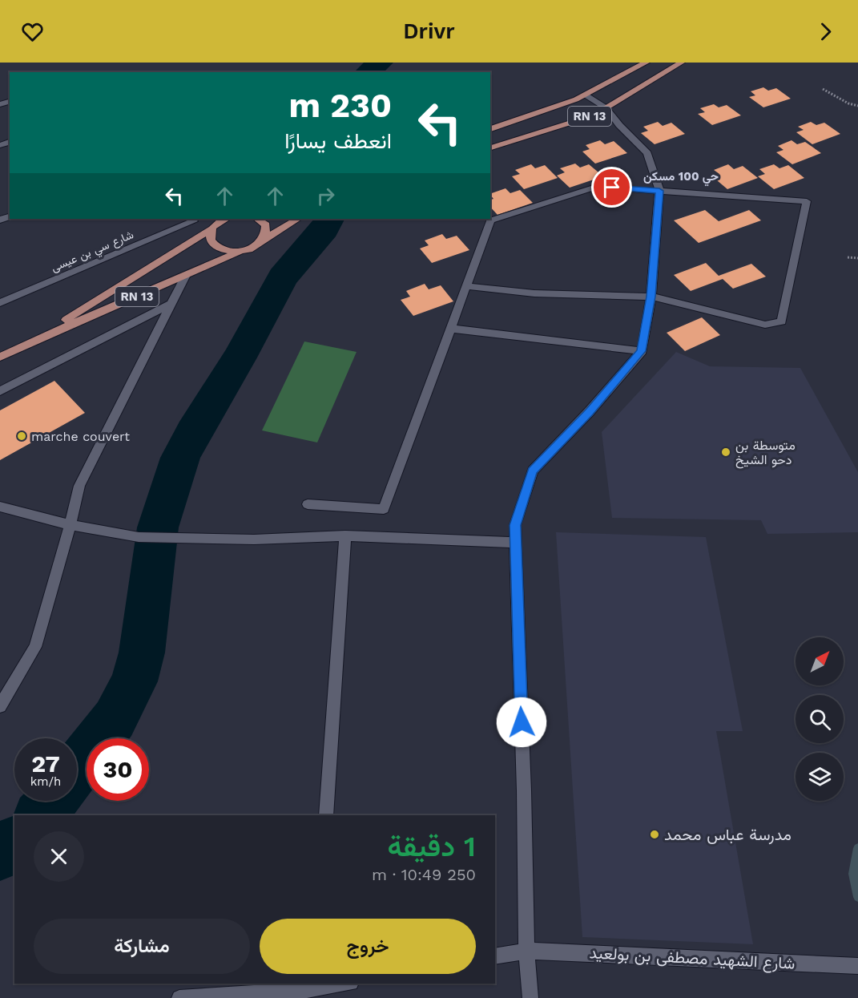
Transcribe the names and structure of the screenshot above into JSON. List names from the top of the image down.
{
  "streets": {
    "main road": ["RN 13"],
    "street": ["شارع سي بن عيسى", "شارع الشهيد مصطفى بن بولعيد"]
  },
  "districts": ["حي 100 مسكن"],
  "places": ["marche couvert", "متوسطة بن دحو الشيخ", "مدرسة عباس محمد"],
  "north": "top right",
  "page": {
    "header": "Drivr",
    "turn": ["230 m", "انعطف يسارًا"],
    "speed": "27 km/h",
    "limit": "30",
    "heading": ["1 دقيقة", "250 m · 10:49"],
    "buttons": ["خروج", "مشاركة"]
  }
}
